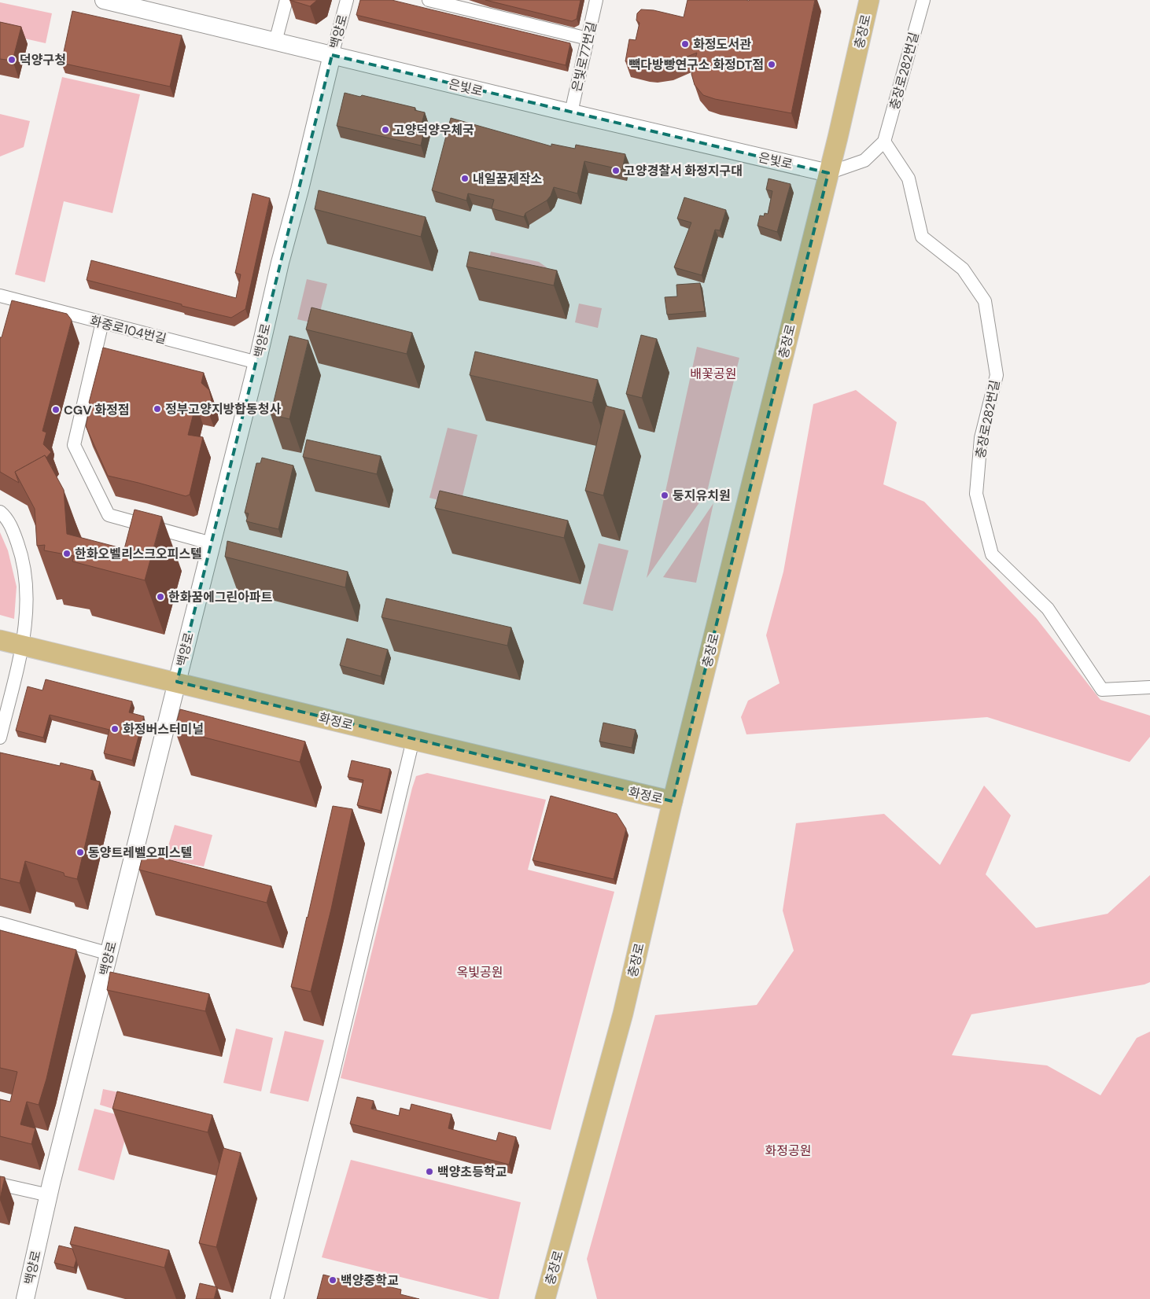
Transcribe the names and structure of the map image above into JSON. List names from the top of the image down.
{
  "streets": {
    "main road": ["충장로", "화정로"],
    "street": [
      "백양로",
      "은빛로77번길",
      "충장로282번길",
      "은빛로",
      "화중로104번길"
    ]
  },
  "crossings": [
    ["백양로", "은빛로"],
    ["백양로", "화중로104번길"],
    ["백양로", "화정로"],
    ["충장로", "은빛로"],
    ["충장로", "화정로"],
    ["은빛로77번길", "은빛로"]
  ],
  "parks": ["배꽃공원", "옥빛공원", "화정공원"],
  "places": [
    "화정도서관",
    "덕양구청",
    "빽다방빵연구소 화정DT점",
    "고양덕양우체국",
    "고양경찰서 화정지구대",
    "내일꿈제작소",
    "정부고양지방합동청사",
    "CGV 화정점",
    "둥지유치원",
    "한화오벨리스크오피스텔",
    "한화꿈에그린아파트",
    "화정버스터미널",
    "동양트레벨오피스텔",
    "백양초등학교",
    "백양중학교"
  ]
}
